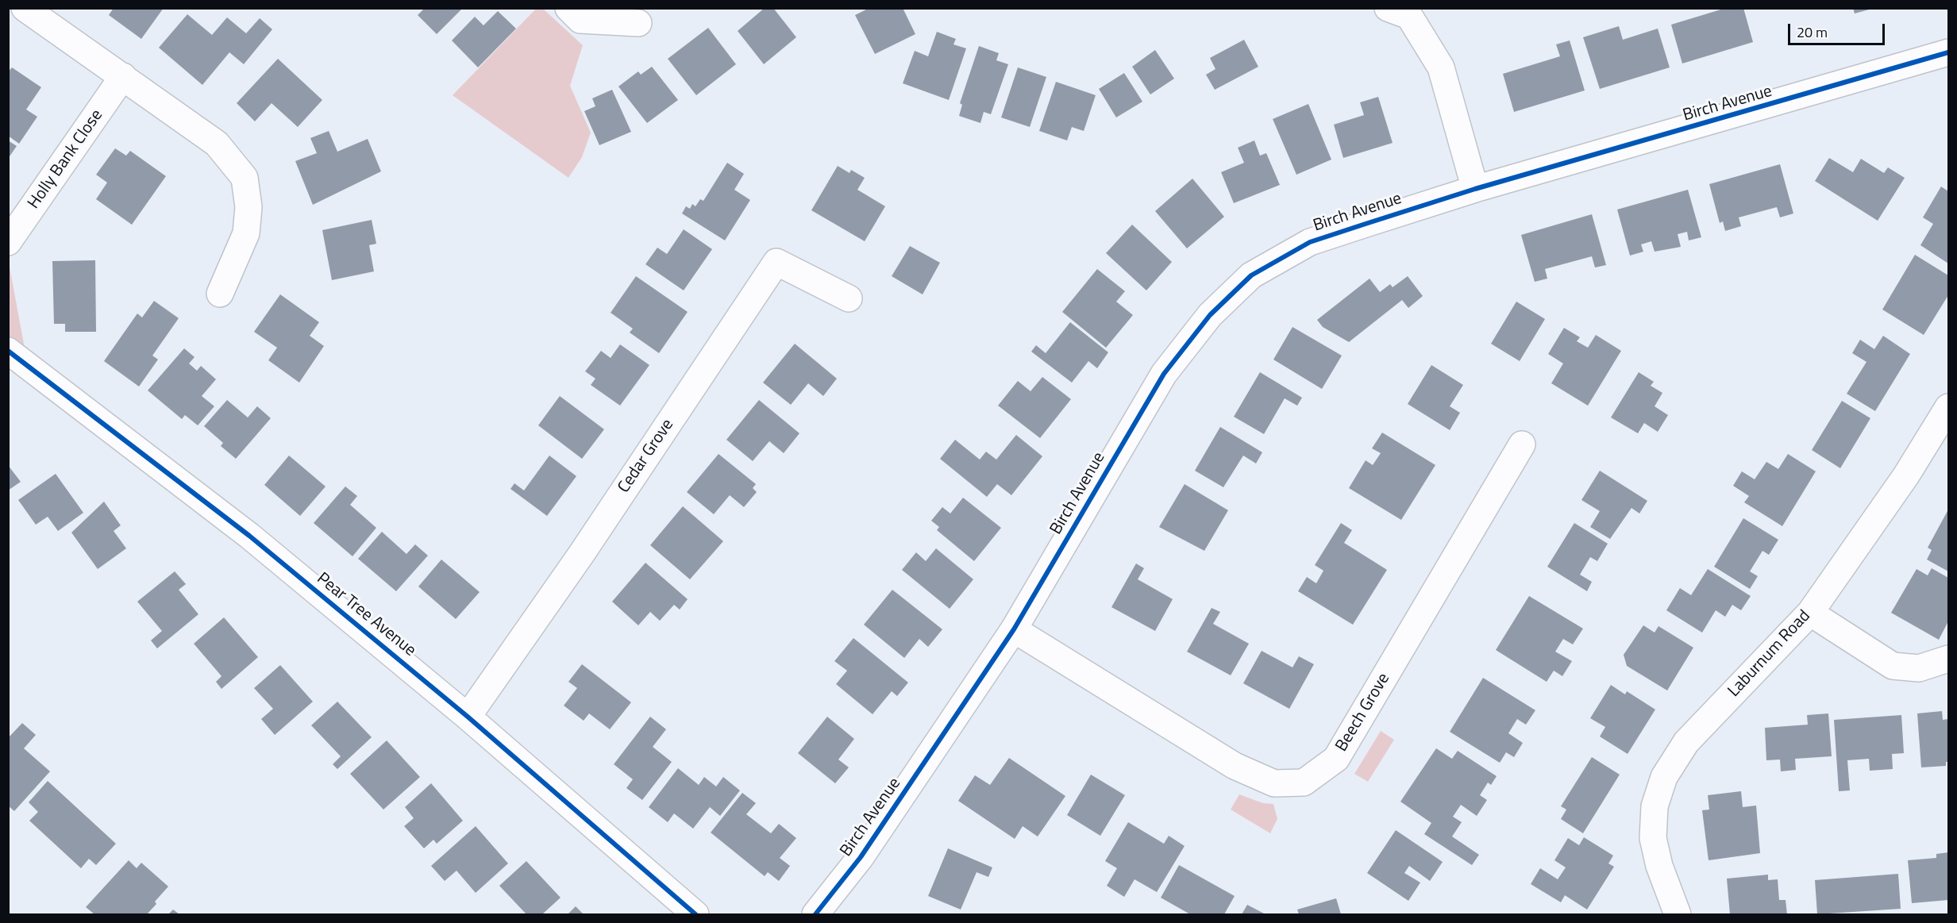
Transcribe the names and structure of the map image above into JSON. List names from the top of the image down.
{
  "streets": {
    "street": [
      "Birch Avenue",
      "Holly Bank Close",
      "Cedar Grove",
      "Pear Tree Avenue",
      "Laburnum Road",
      "Beech Grove"
    ]
  },
  "crossings": [
    ["Birch Avenue", "Beech Grove"],
    ["Cedar Grove", "Pear Tree Avenue"]
  ],
  "scale_bar": "20 m"
}
